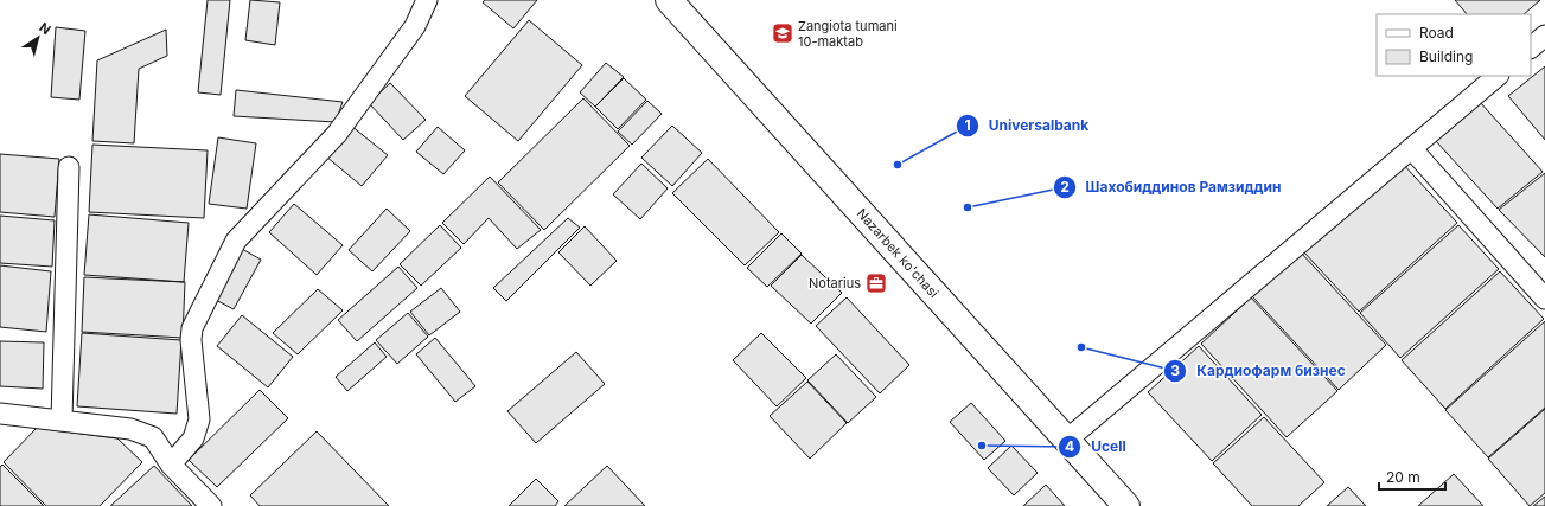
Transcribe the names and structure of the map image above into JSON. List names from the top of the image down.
{
  "streets": {
    "main road": ["Nazarbek ko'chasi"]
  },
  "places": {
    "school or university": ["Zangiota tumani 10-maktab"],
    "other": [
      "Universalbank",
      "Шахобиддинов Рамзиддин",
      "Кардиофарм бизнес",
      "Ucell"
    ],
    "office": ["Notarius"]
  },
  "legend": ["Road", "Building"],
  "scale_bar": "20 m",
  "north": "top right"
}
